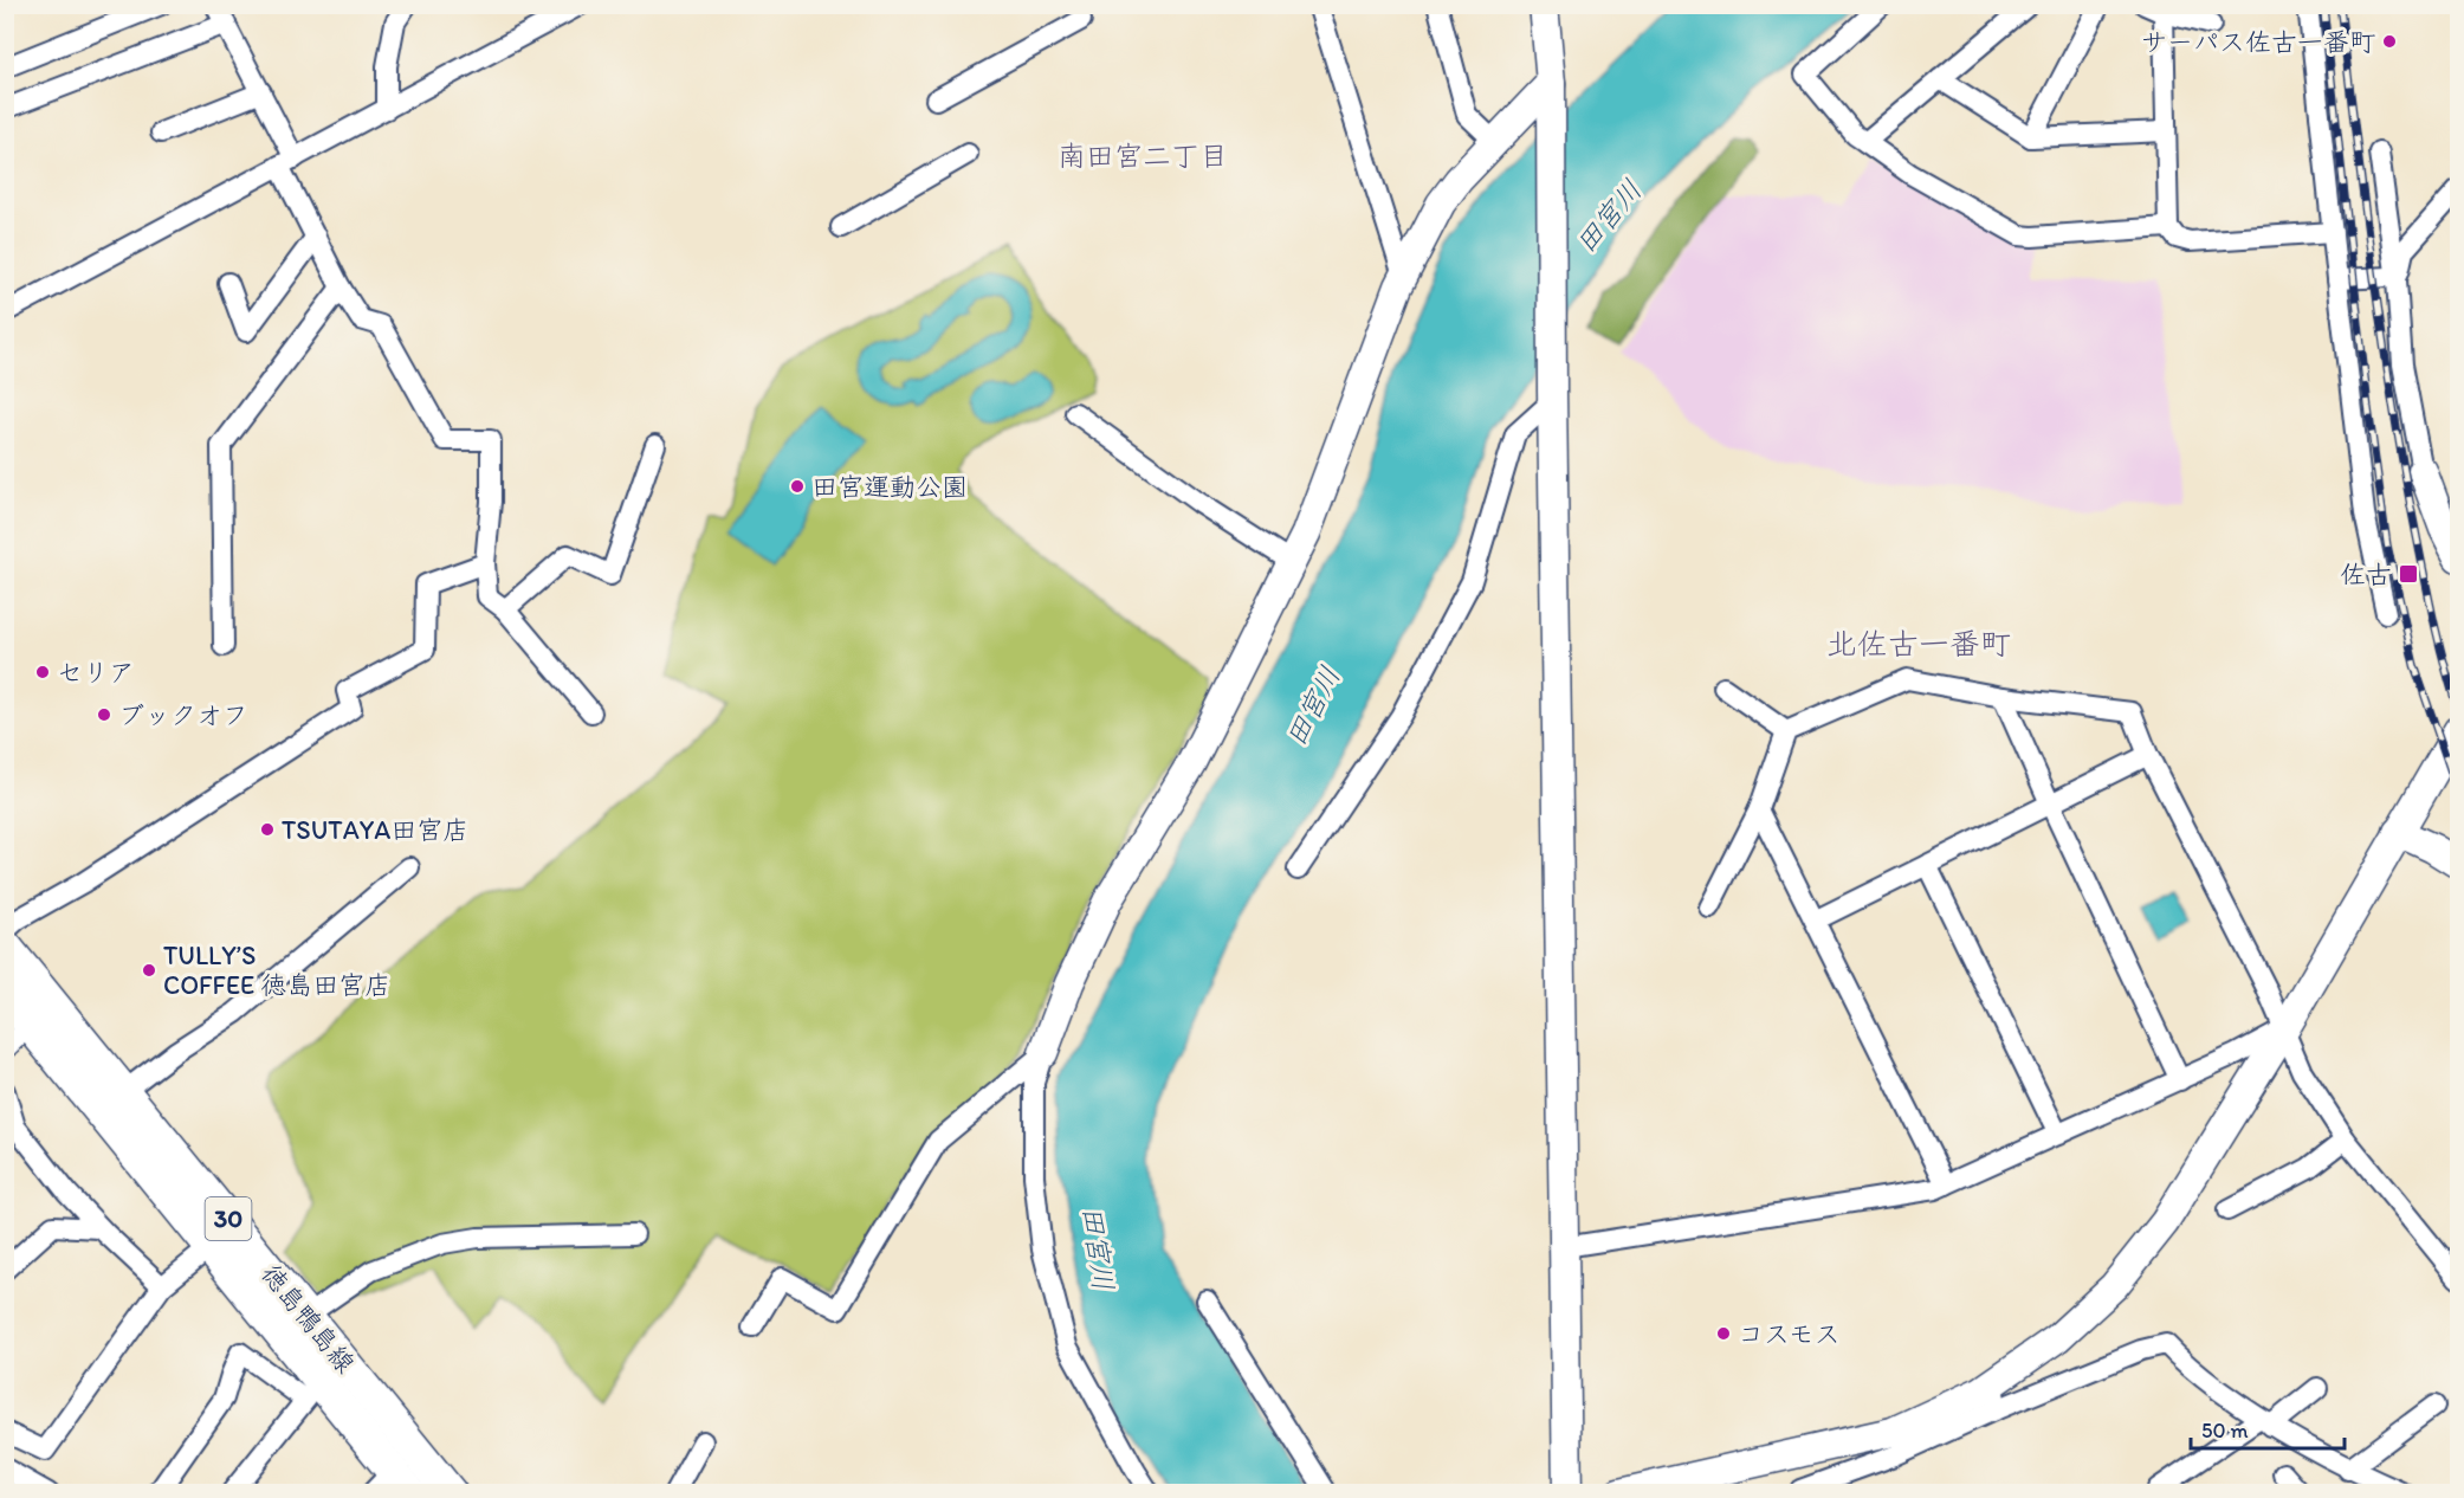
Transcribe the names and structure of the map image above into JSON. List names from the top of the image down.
{
  "streets": {
    "main road": ["30", "徳島鴨島線"]
  },
  "districts": ["南田宮二丁目", "北佐古一番町"],
  "water": ["田宮川"],
  "places": {
    "other": [
      "サーパス佐古一番町",
      "田宮運動公園",
      "セリア",
      "ブックオフ",
      "TSUTAYA田宮店",
      "TULLY’S COFFEE 徳島田宮店",
      "コスモス"
    ],
    "transit": ["佐古"]
  },
  "scale_bar": "50 m"
}
